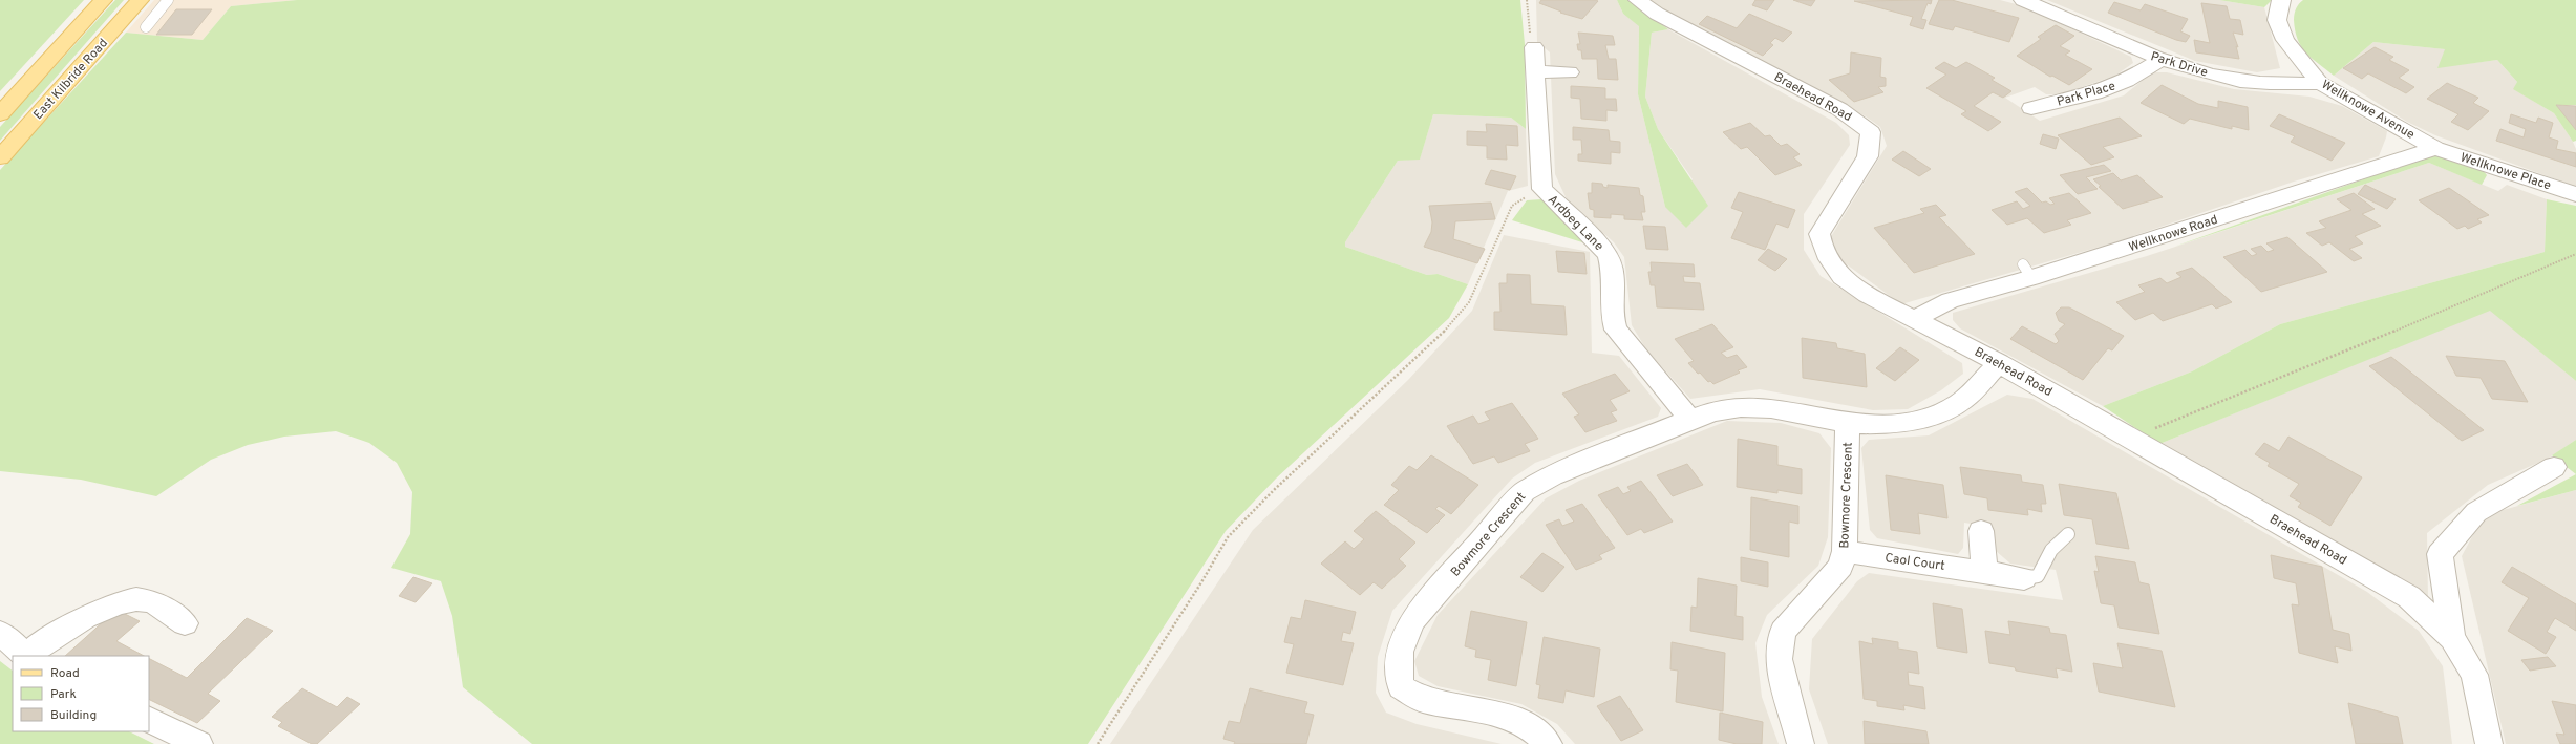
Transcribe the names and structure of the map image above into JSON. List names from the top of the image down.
{
  "streets": {
    "main road": ["East Kilbride Road"],
    "street": [
      "Park Drive",
      "Park Place",
      "Braehead Road",
      "Wellknowe Avenue",
      "Wellknowe Place",
      "Ardbeg Lane",
      "Wellknowe Road",
      "Bowmore Crescent",
      "Caol Court"
    ]
  },
  "crossings": [
    ["Park Drive", "Park Place"],
    ["Park Drive", "Wellknowe Avenue"],
    ["Braehead Road", "Wellknowe Road"],
    ["Braehead Road", "Bowmore Crescent"],
    ["Wellknowe Avenue", "Wellknowe Place"],
    ["Wellknowe Avenue", "Wellknowe Road"],
    ["Wellknowe Place", "Wellknowe Road"],
    ["Ardbeg Lane", "Bowmore Crescent"],
    ["Bowmore Crescent", "Caol Court"]
  ],
  "legend": ["Road", "Park", "Building"]
}
